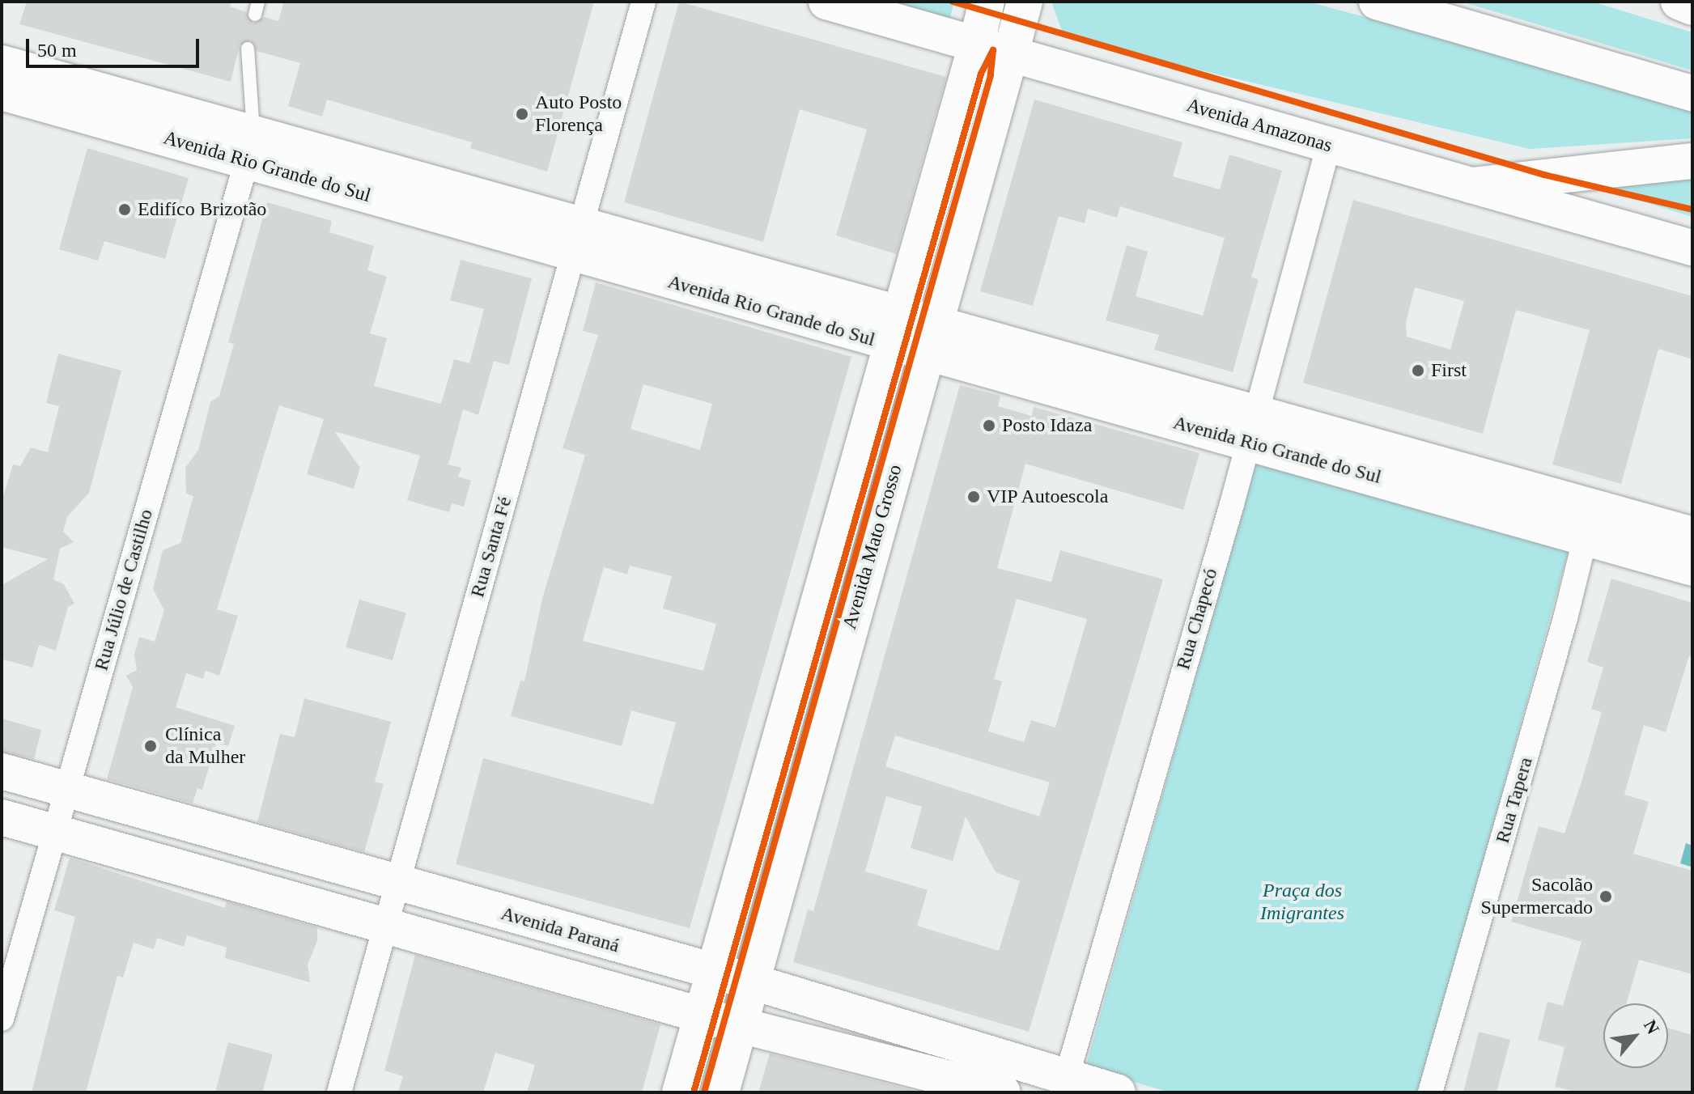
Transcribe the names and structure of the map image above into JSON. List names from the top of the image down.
{
  "streets": {
    "main road": [
      "Avenida Amazonas",
      "Avenida Rio Grande do Sul",
      "Avenida Mato Grosso",
      "Avenida Paraná"
    ],
    "street": [
      "Rua Santa Fé",
      "Rua Júlio de Castilho",
      "Rua Chapecó",
      "Rua Tapera"
    ]
  },
  "crossings": [
    ["Avenida Amazonas", "Avenida Mato Grosso"],
    ["Avenida Amazonas", "Rua Chapecó"],
    ["Avenida Rio Grande do Sul", "Rua Santa Fé"],
    ["Avenida Rio Grande do Sul", "Avenida Mato Grosso"],
    ["Avenida Rio Grande do Sul", "Rua Júlio de Castilho"],
    ["Avenida Rio Grande do Sul", "Rua Chapecó"],
    ["Avenida Rio Grande do Sul", "Rua Tapera"],
    ["Rua Santa Fé", "Avenida Paraná"],
    ["Avenida Mato Grosso", "Avenida Paraná"],
    ["Rua Júlio de Castilho", "Avenida Paraná"],
    ["Rua Chapecó", "Avenida Paraná"]
  ],
  "parks": ["Praça dos Imigrantes"],
  "places": [
    "Auto Posto Florença",
    "Edifíco Brizotão",
    "First",
    "Posto Idaza",
    "VIP Autoescola",
    "Clínica da Mulher",
    "Sacolão Supermercado"
  ],
  "scale_bar": "50 m",
  "north": "top right"
}
